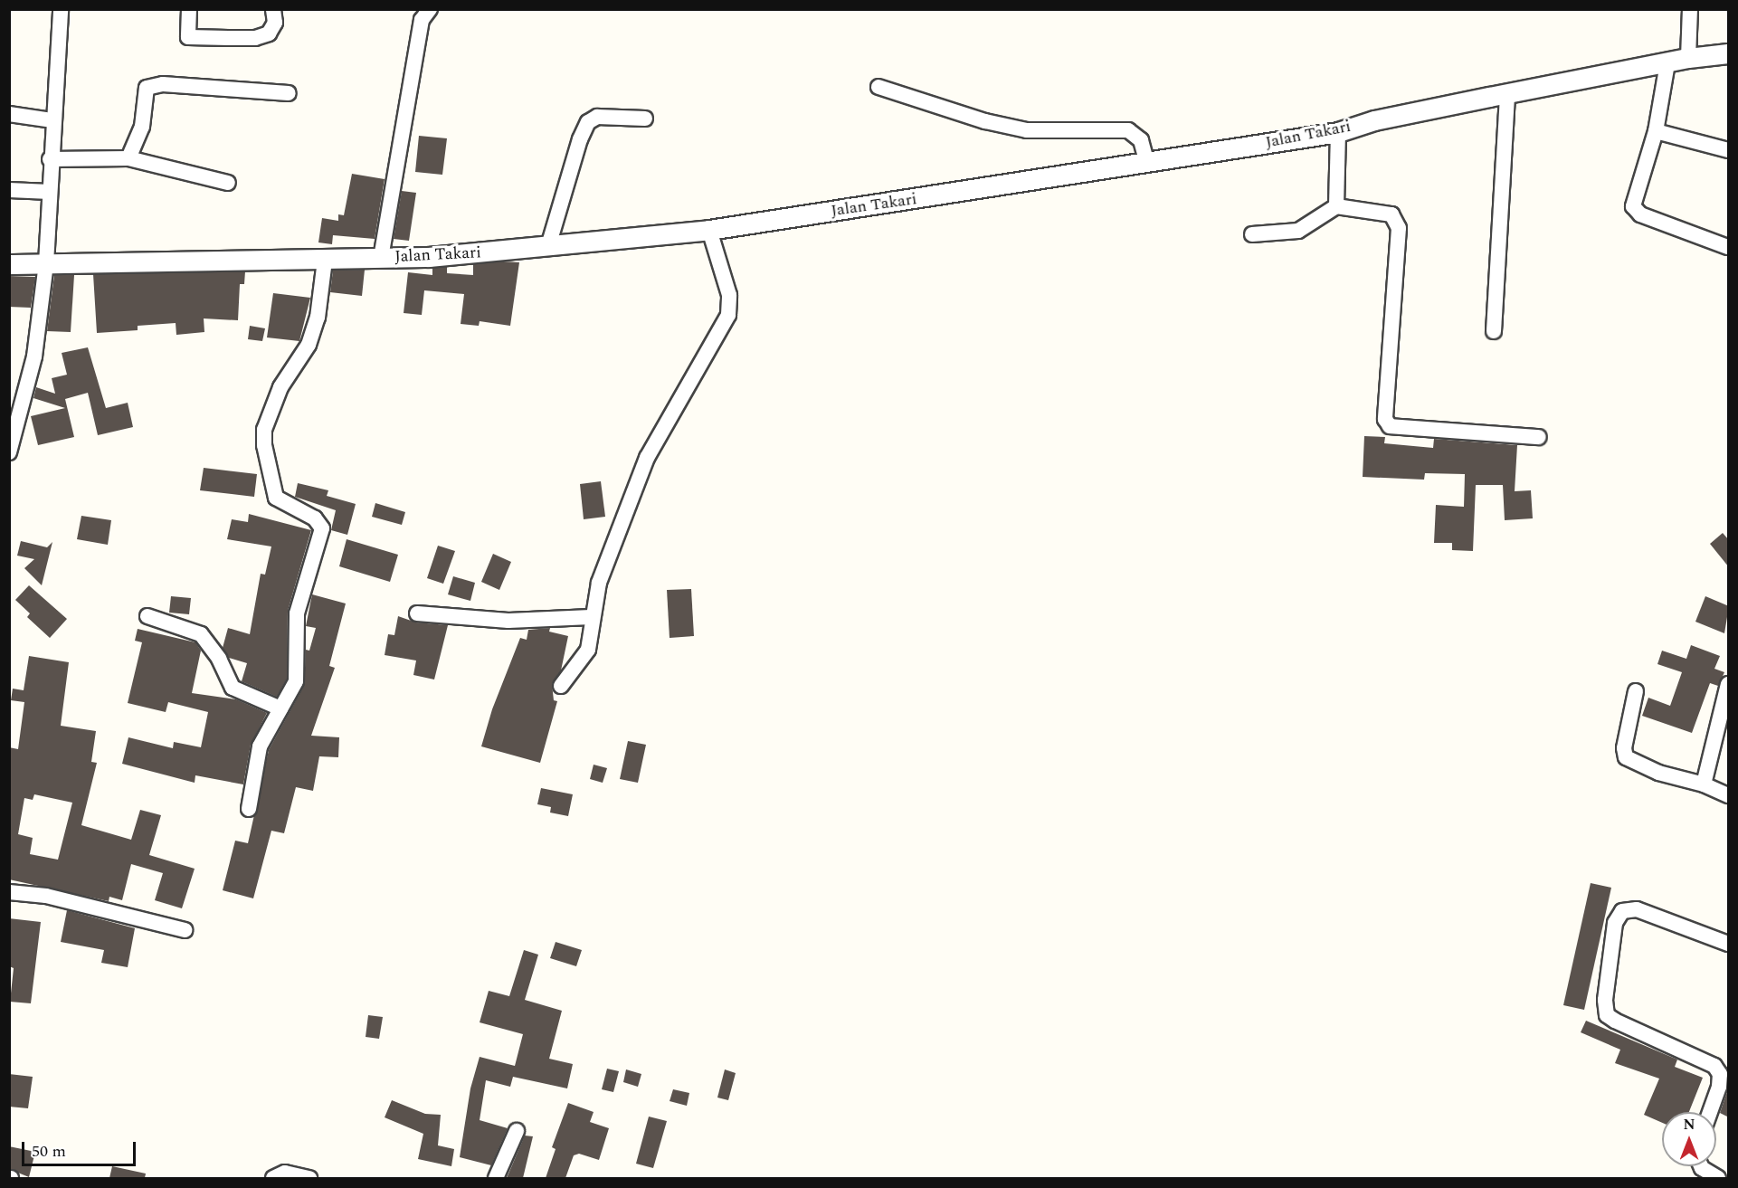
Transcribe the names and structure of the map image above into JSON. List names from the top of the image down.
{
  "streets": {
    "street": ["Jalan Takari"]
  },
  "scale_bar": "50 m",
  "north": "top"
}
